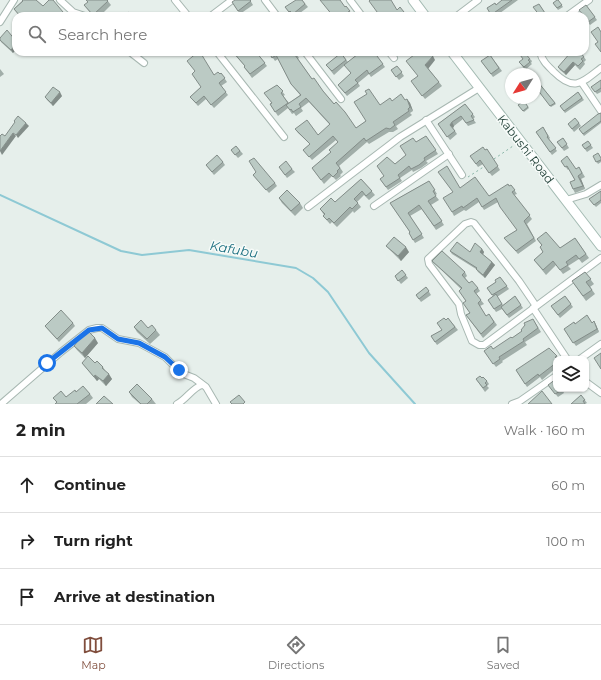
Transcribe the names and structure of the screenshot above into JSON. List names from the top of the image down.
{
  "streets": {
    "main road": ["Kabushi Road"]
  },
  "water": ["Kafubu"],
  "north": "bottom left",
  "page": {
    "search": "Search here",
    "heading": ["2 min", "Walk · 160 m"],
    "list": [
      ["Continue", "60 m"],
      ["Turn right", "100 m"],
      "Arrive at destination"
    ],
    "nav": ["Map", "Directions", "Saved"]
  }
}
